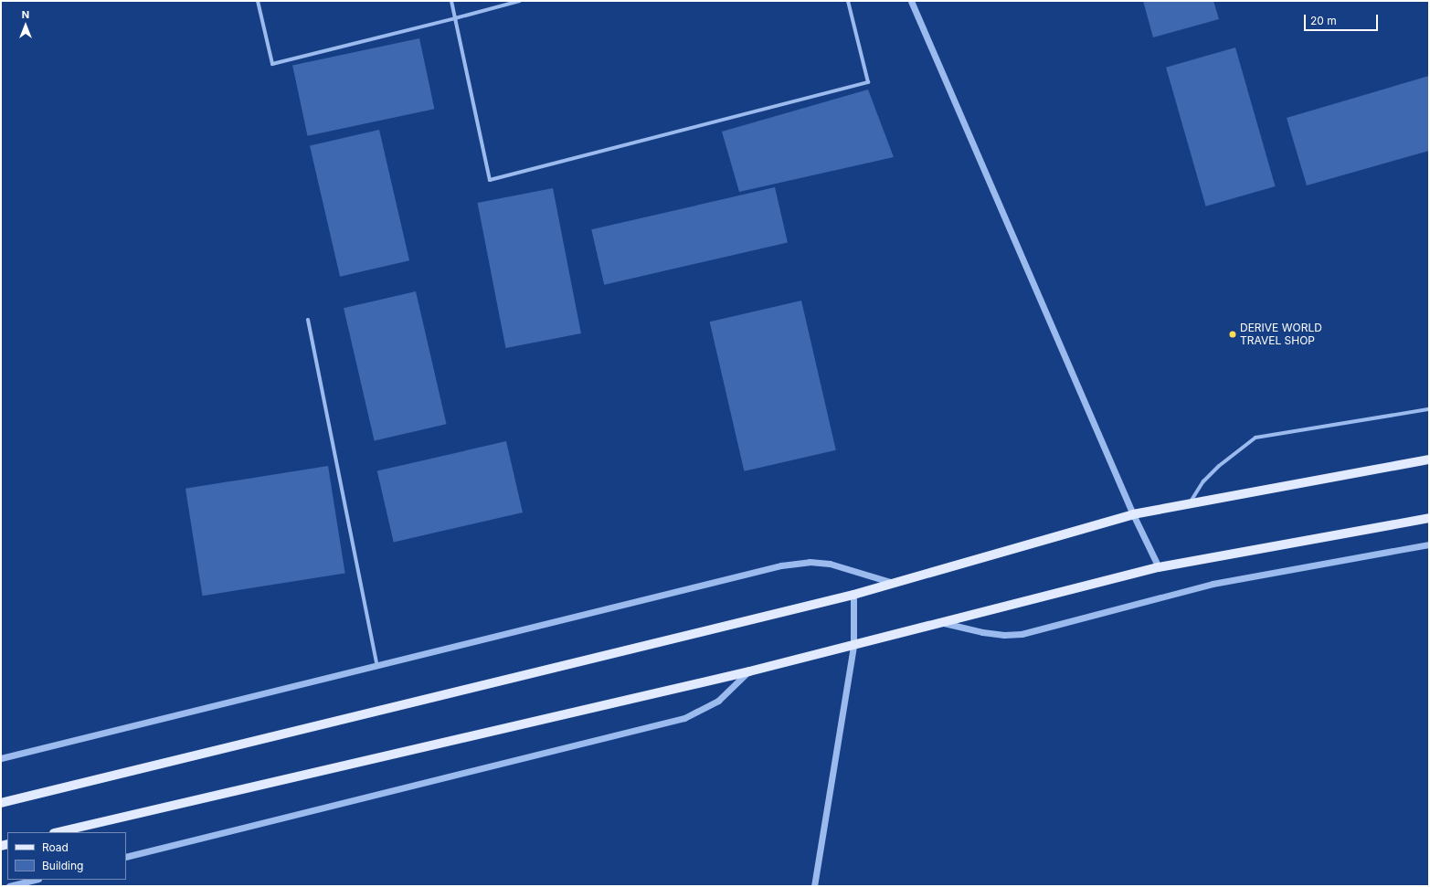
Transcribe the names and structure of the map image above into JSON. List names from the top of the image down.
{
  "places": ["DERIVE WORLD TRAVEL SHOP"],
  "legend": ["Road", "Building"],
  "scale_bar": "20 m",
  "north": "top"
}
